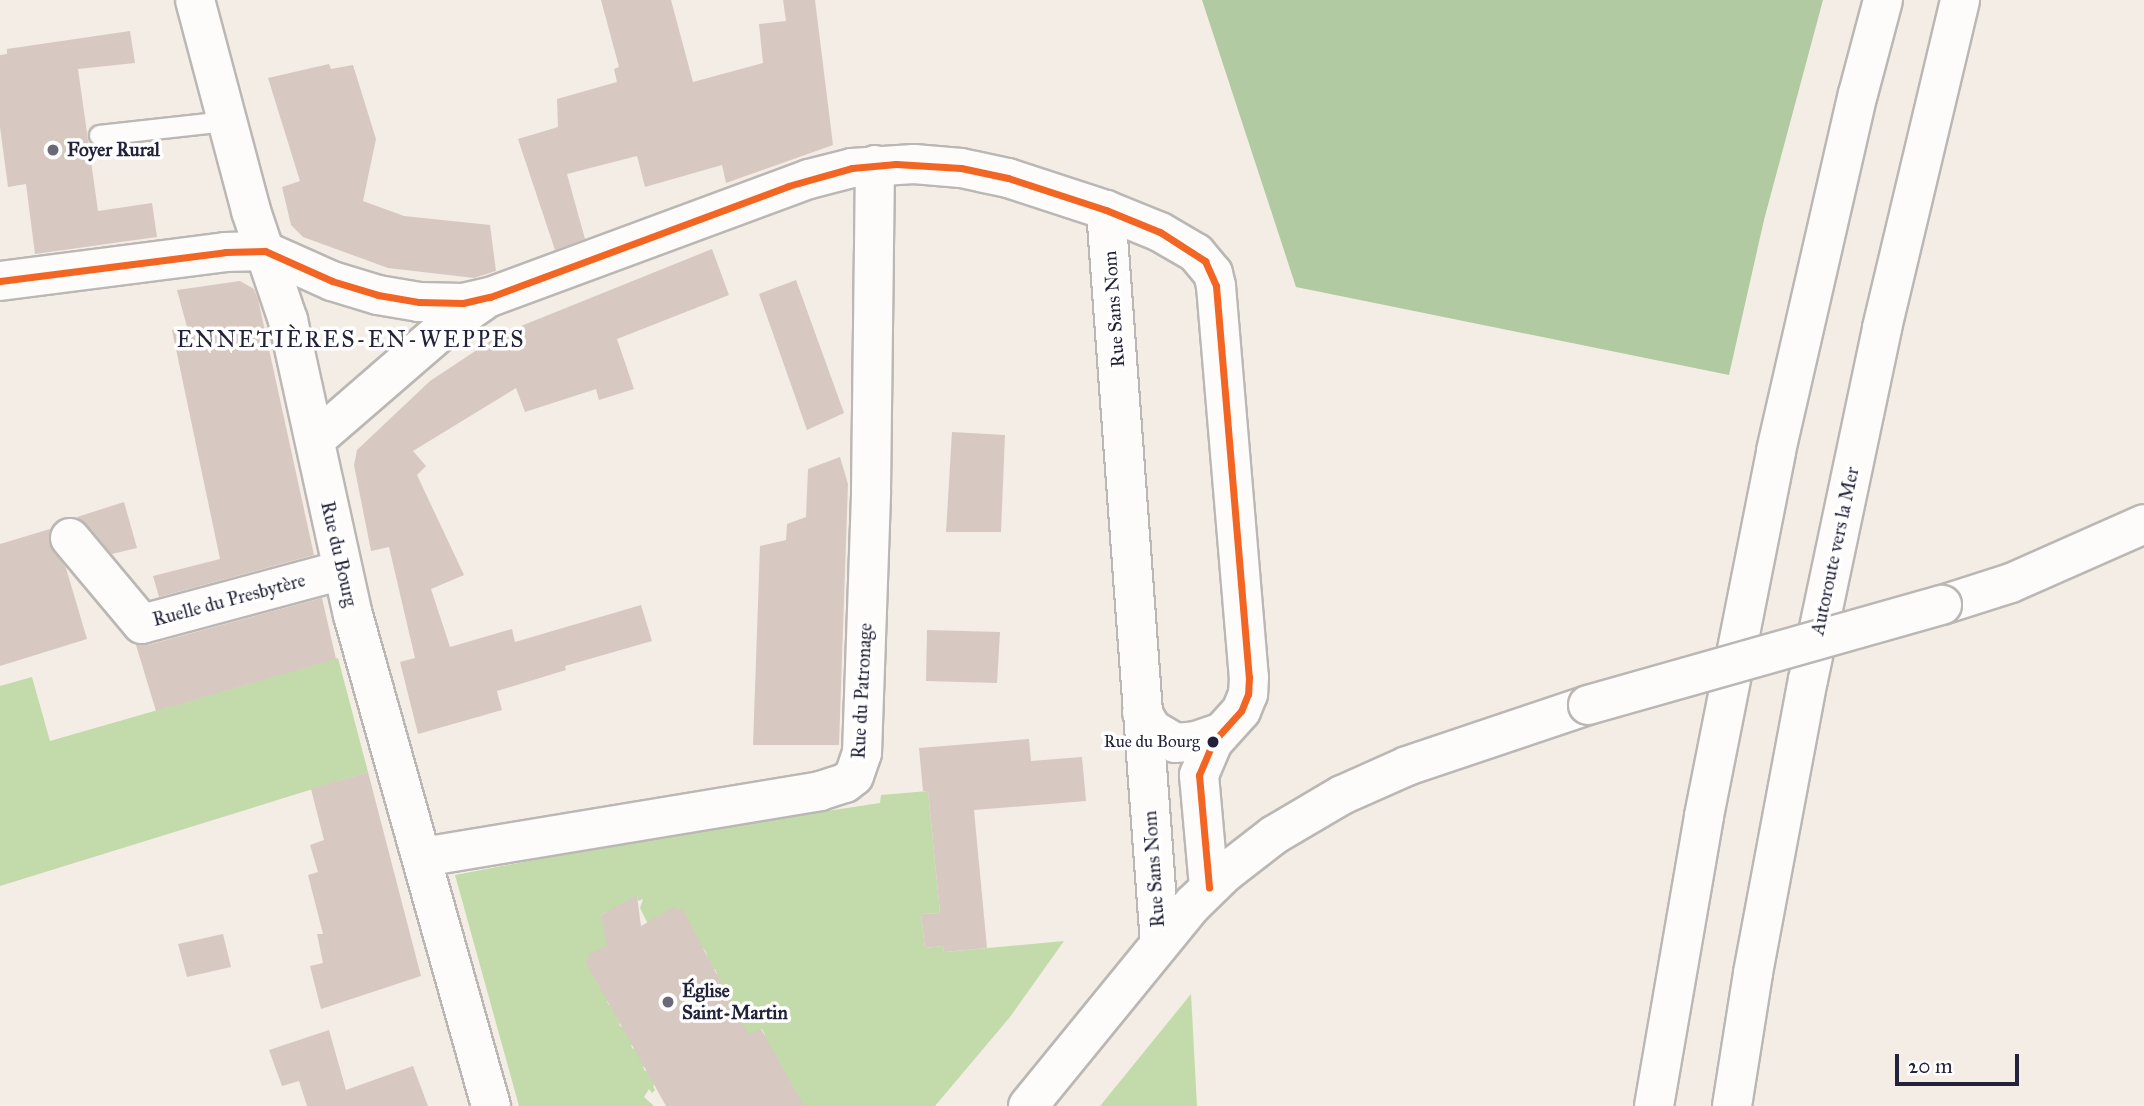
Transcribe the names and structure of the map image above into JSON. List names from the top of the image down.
{
  "streets": {
    "main road": [
      "Rue Sans Nom",
      "Autoroute vers la Mer",
      "Rue du Bourg",
      "Ruelle du Presbytère",
      "Rue du Patronage"
    ]
  },
  "crossings": [
    ["Rue du Bourg", "Ruelle du Presbytère"],
    ["Rue du Bourg", "Rue du Patronage"]
  ],
  "districts": ["ENNETIÈRES-EN-WEPPES"],
  "places": ["Foyer Rural", "Rue du Bourg", "Église Saint-Martin"],
  "scale_bar": "20 m"
}
